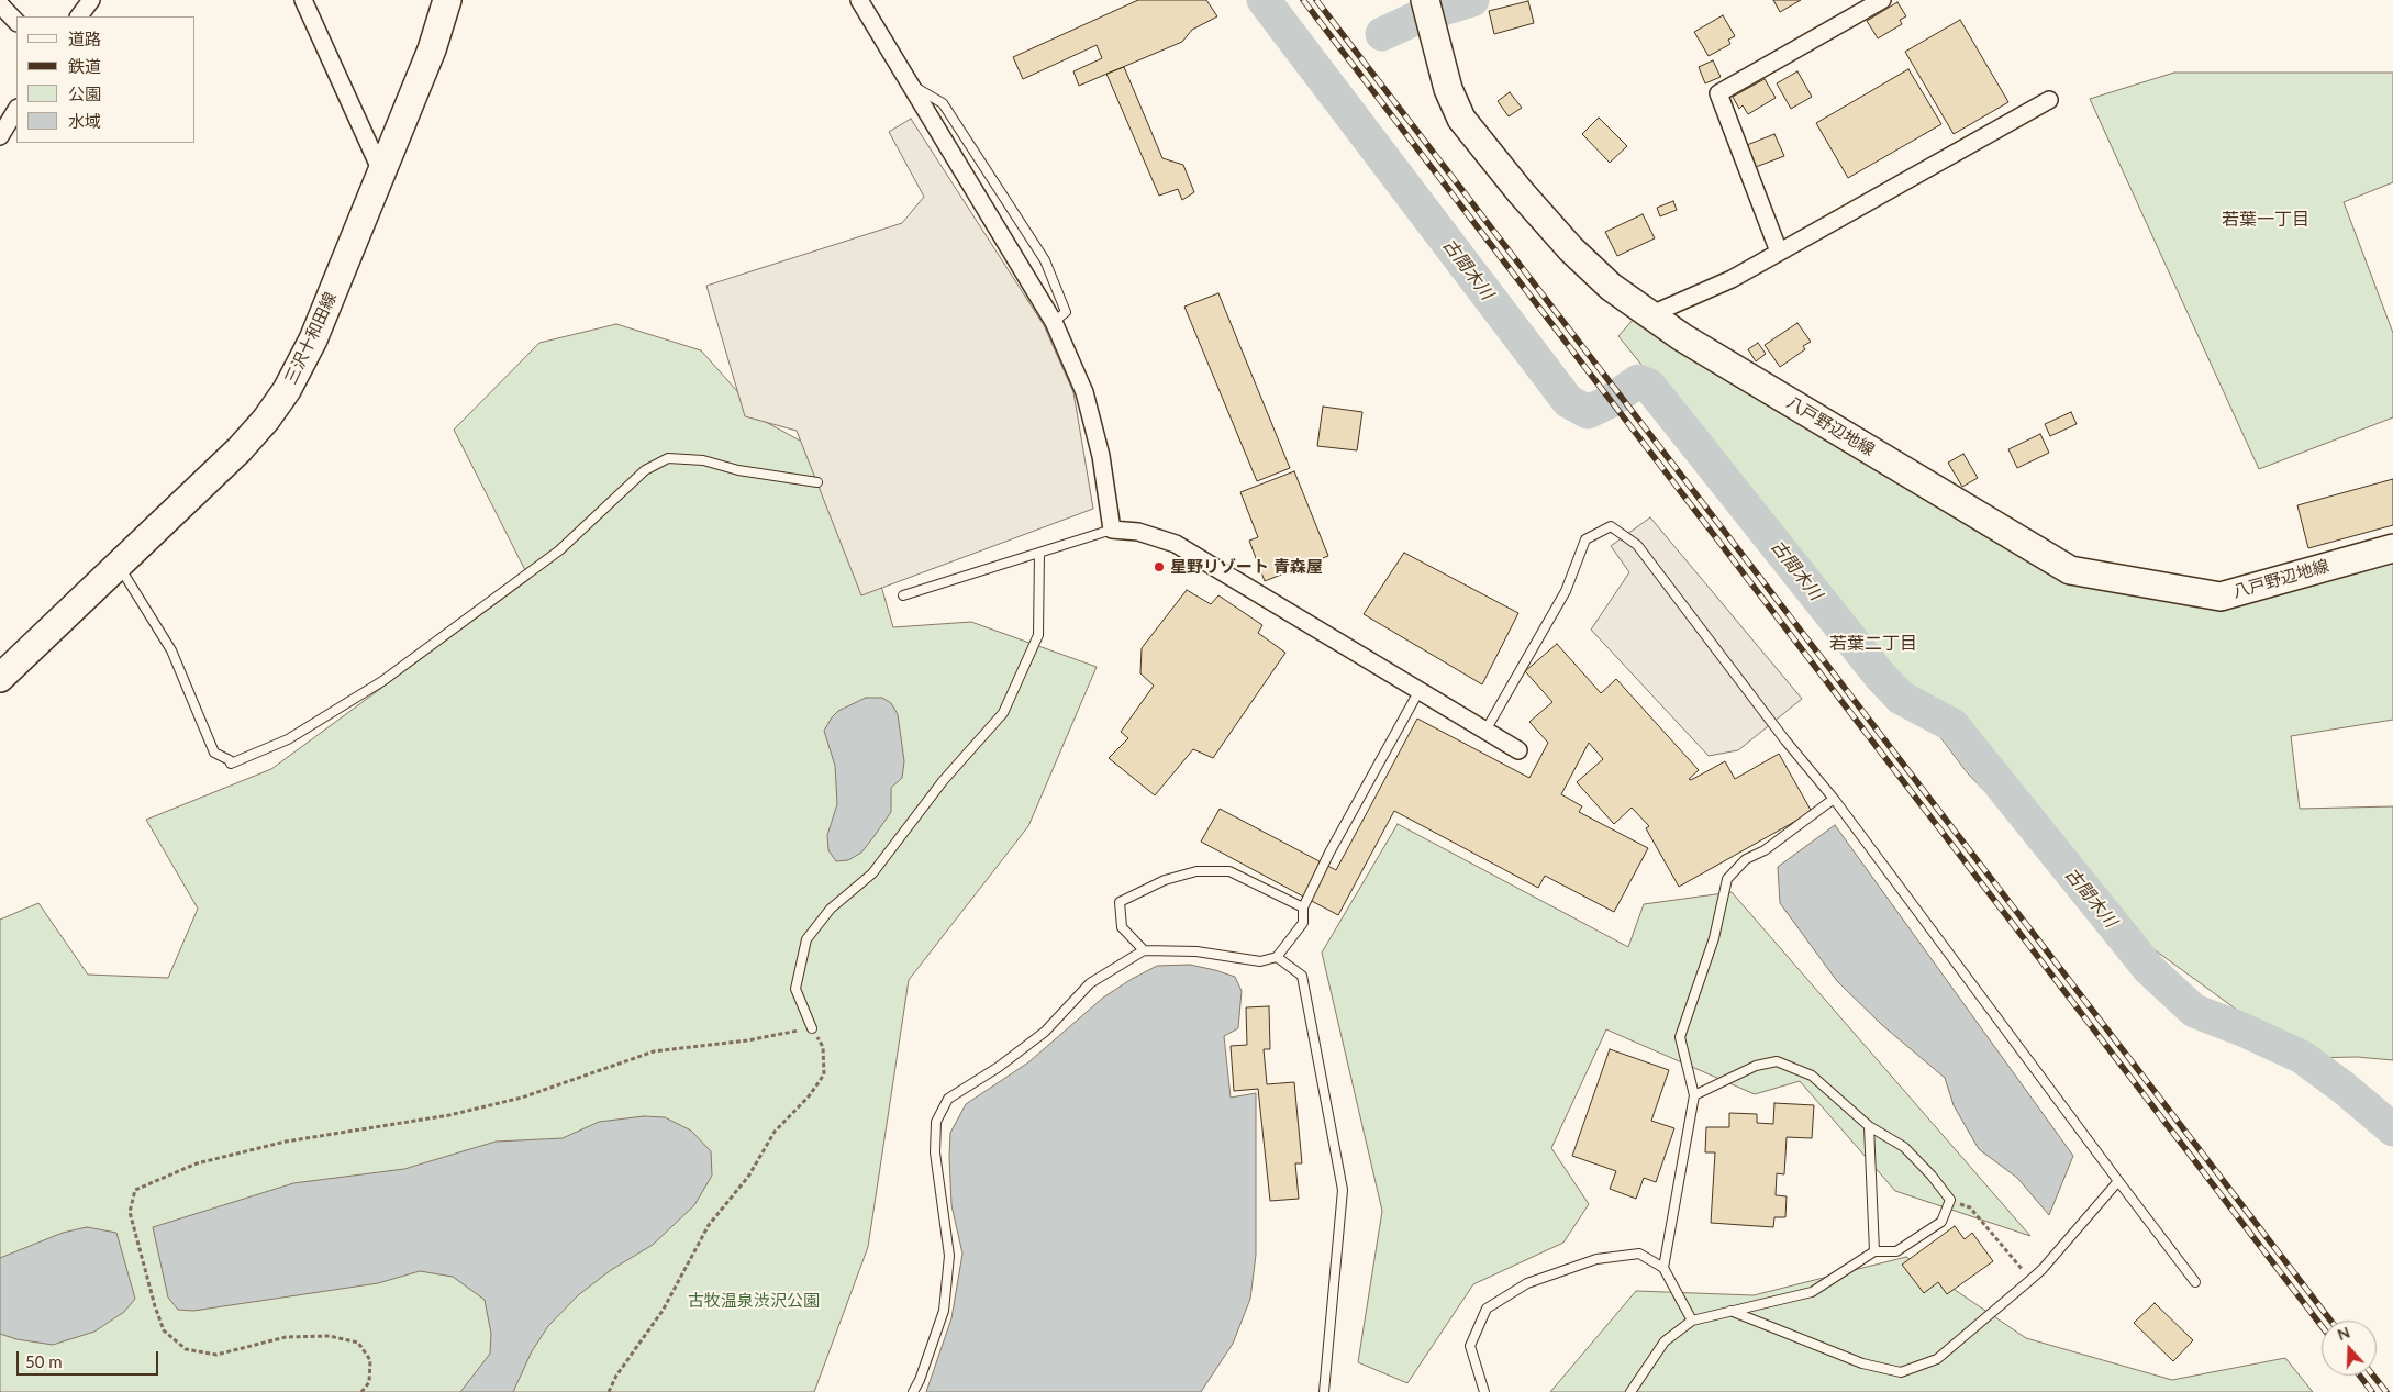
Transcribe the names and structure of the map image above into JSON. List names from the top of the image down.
{
  "streets": {
    "main road": ["三沢十和田線", "八戸野辺地線"]
  },
  "districts": ["若葉一丁目", "若葉二丁目"],
  "water": ["古間木川"],
  "parks": ["古牧温泉渋沢公園"],
  "places": ["星野リゾート 青森屋"],
  "legend": [
    "道路",
    "鉄道",
    "公園",
    "水域"
  ],
  "scale_bar": "50 m",
  "north": "top"
}
